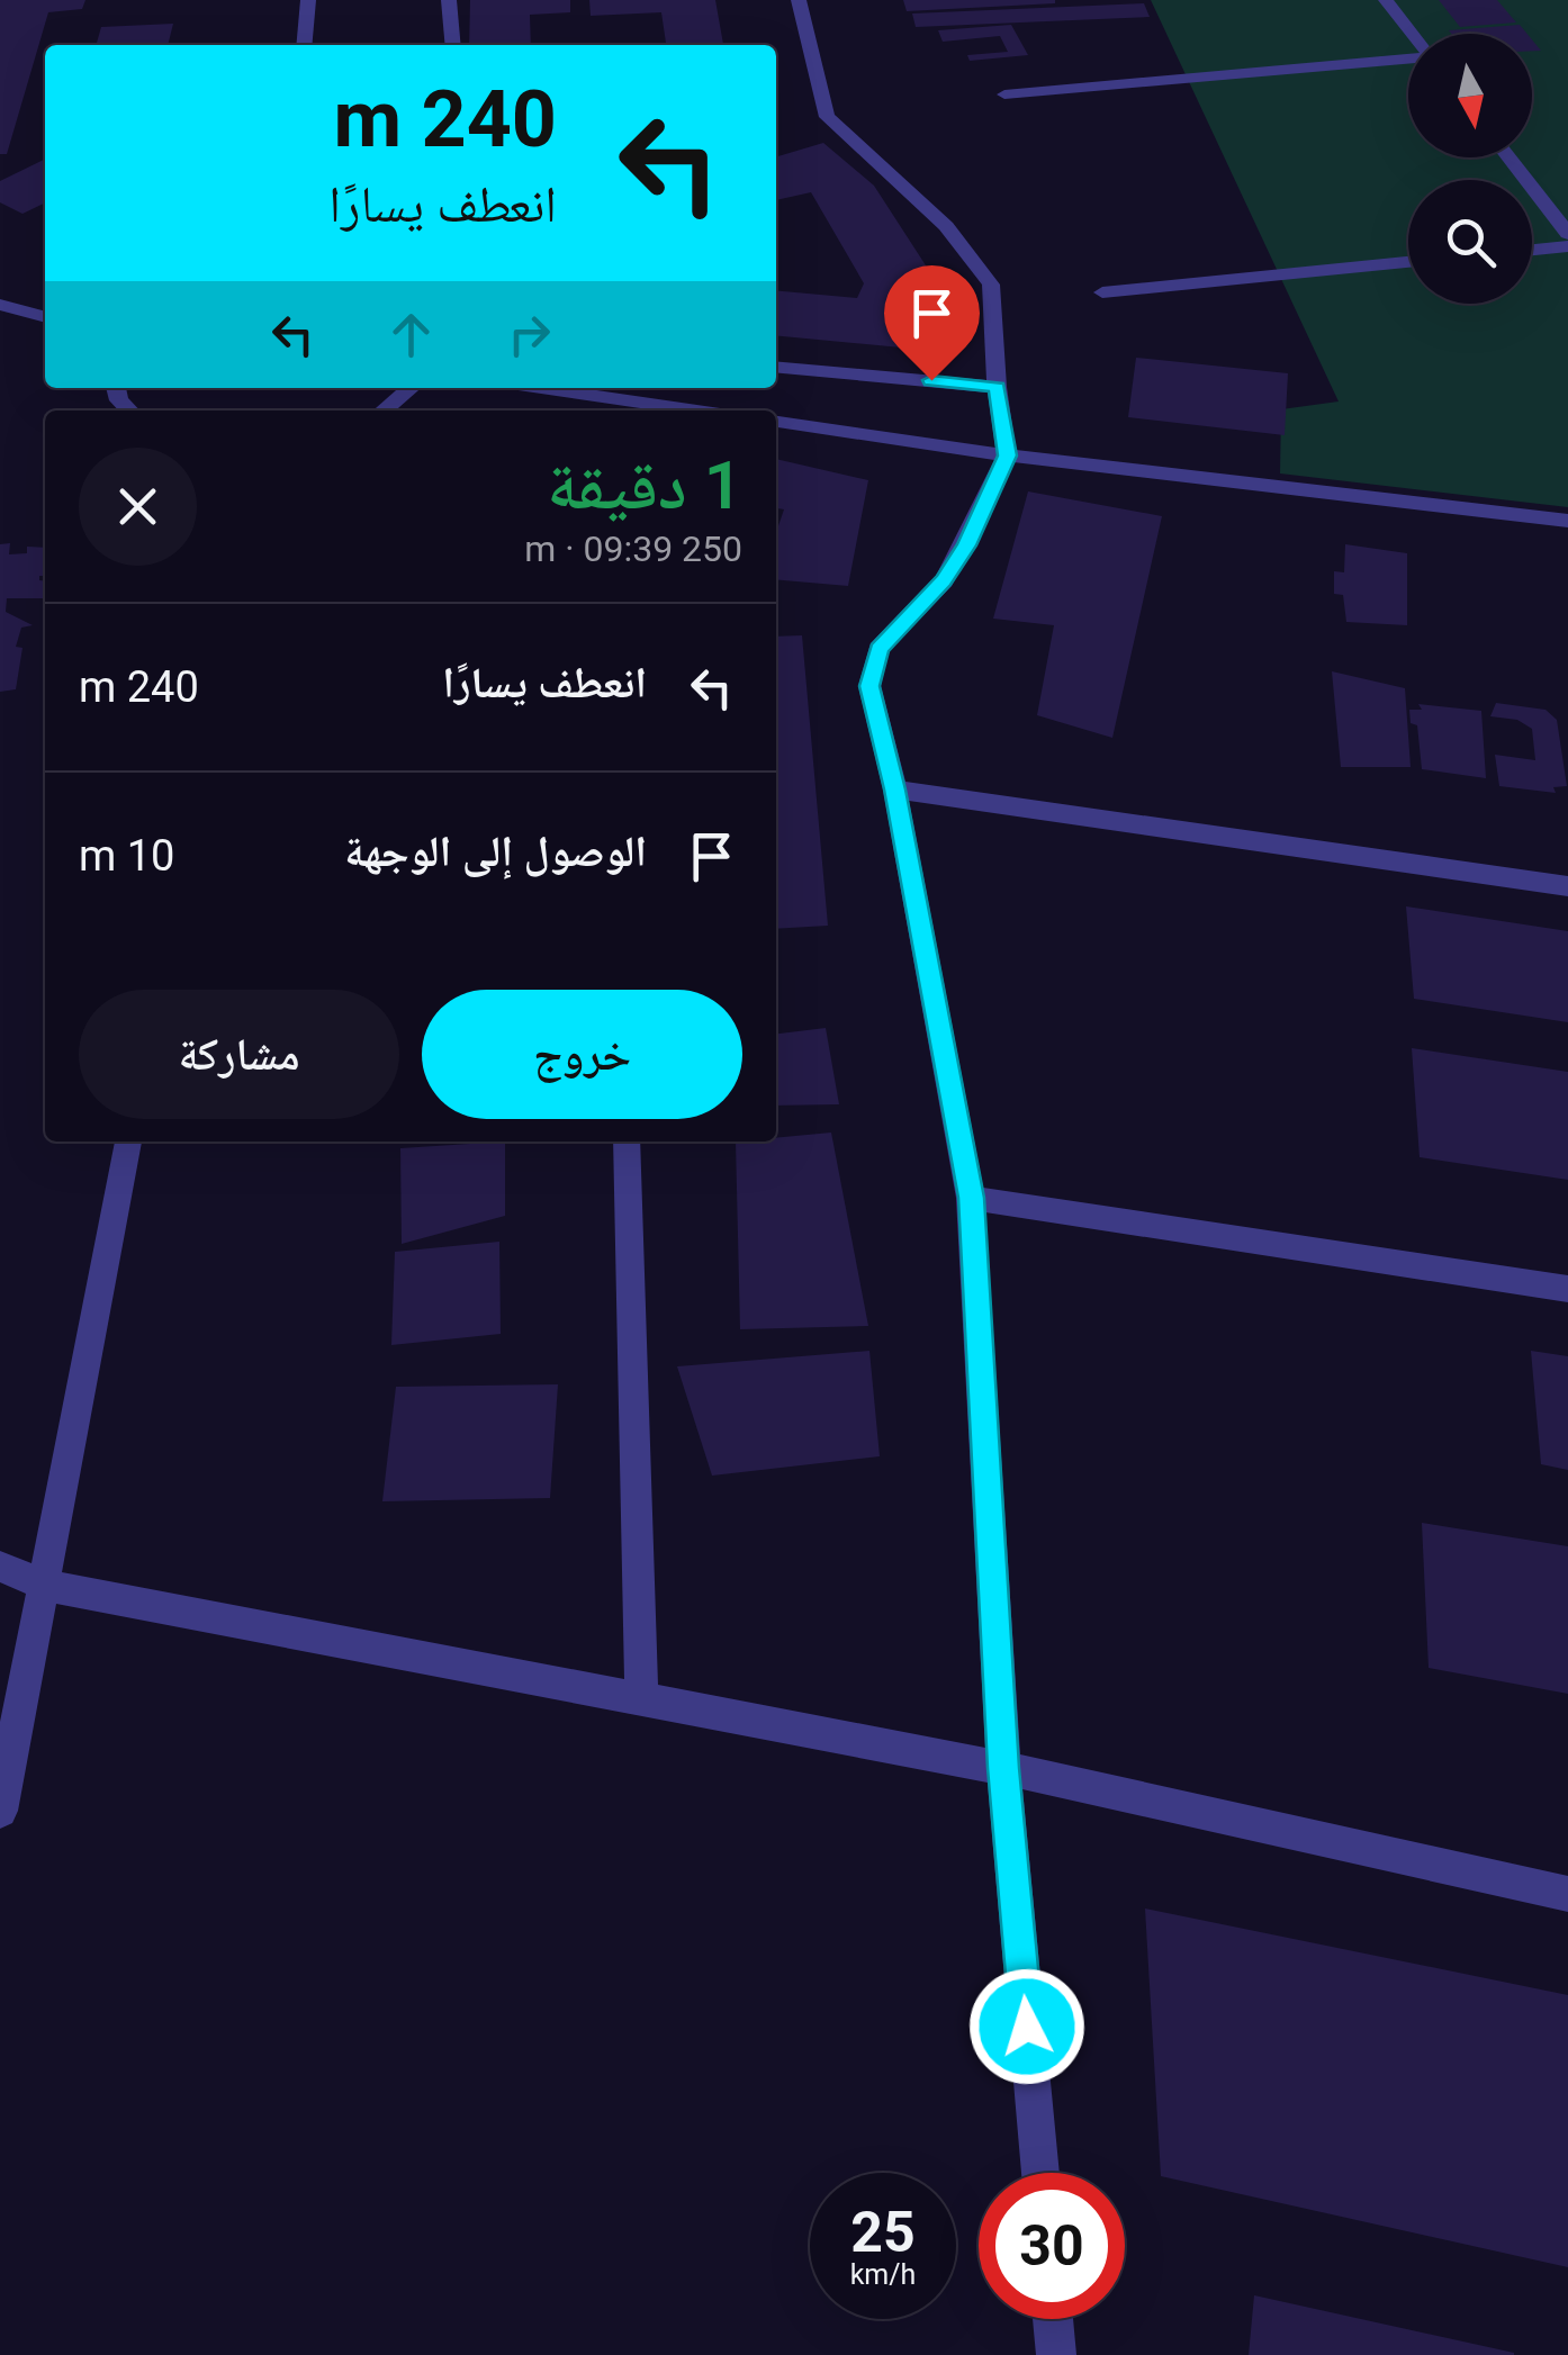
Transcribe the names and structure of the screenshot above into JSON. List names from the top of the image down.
{
  "north": "bottom",
  "page": {
    "turn": ["240 m", "انعطف يسارًا"],
    "heading": ["1 دقيقة", "250 m · 09:39"],
    "list": [
      {
        "name": "انعطف يسارًا",
        "value": "240 m"
      },
      {
        "name": "الوصول إلى الوجهة",
        "value": "10 m"
      }
    ],
    "buttons": ["خروج", "مشاركة"],
    "speed": "25 km/h",
    "limit": "30"
  }
}
